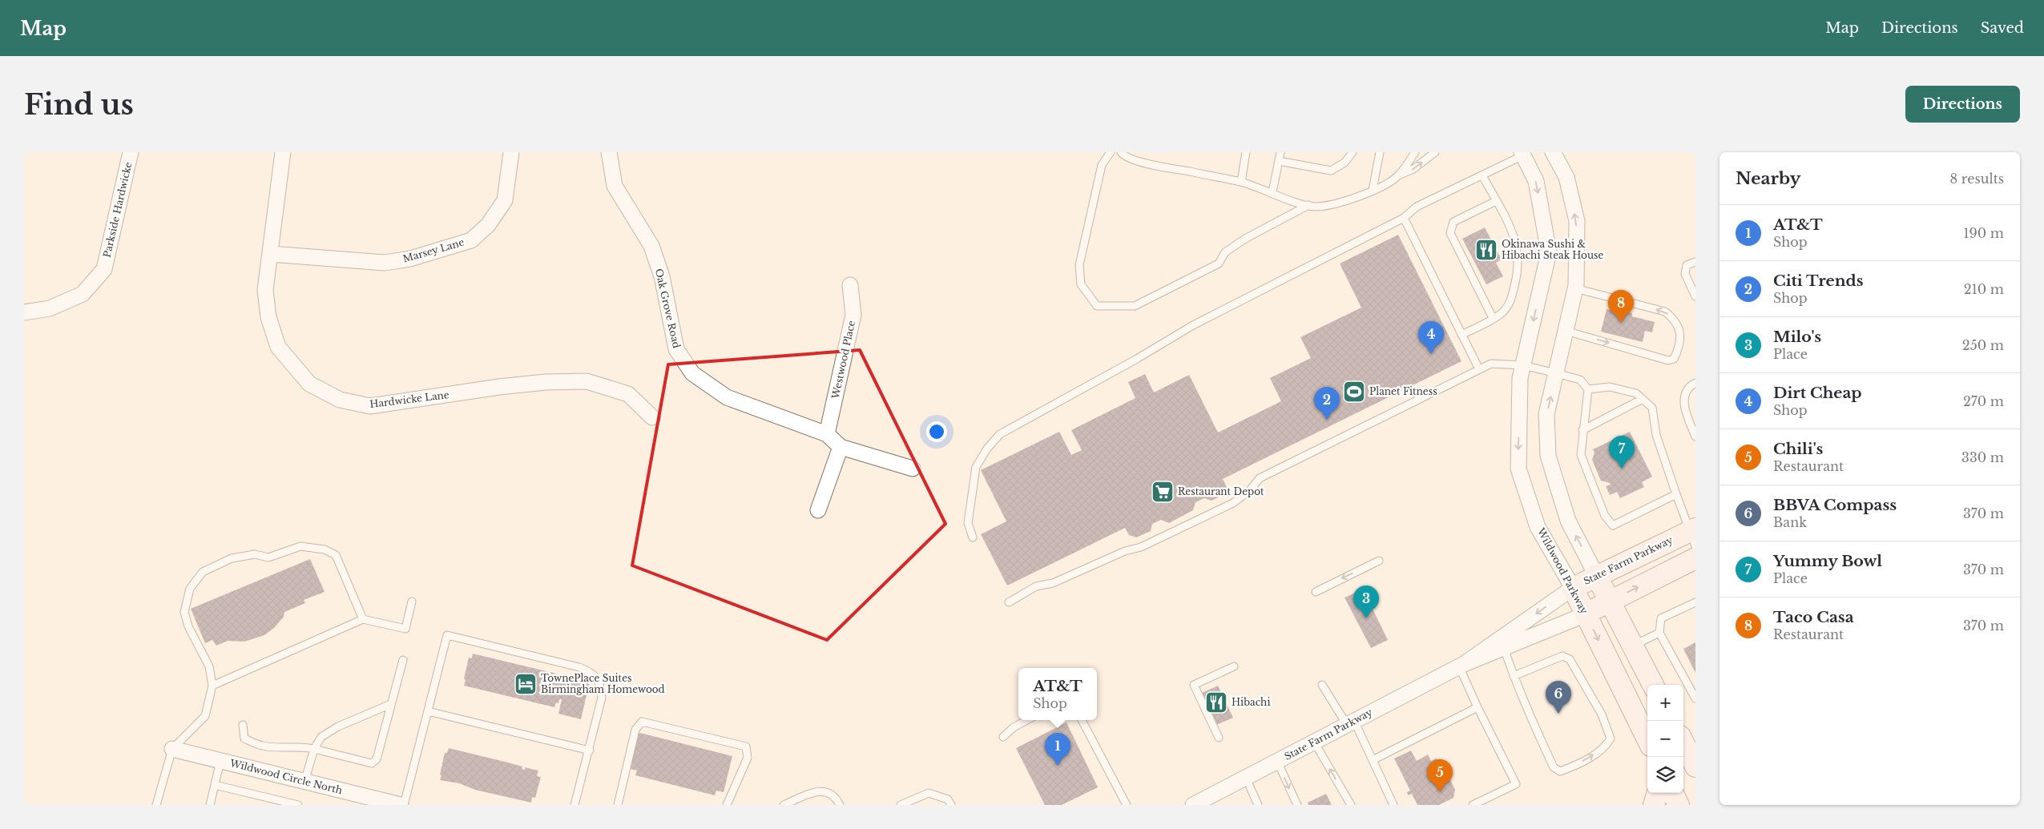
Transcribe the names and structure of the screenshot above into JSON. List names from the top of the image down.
{
  "streets": {
    "street": [
      "Parkside Hardwicke",
      "Marsey Lane",
      "Oak Grove Road",
      "Westwood Place",
      "Hardwicke Lane",
      "State Farm Parkway",
      "Wildwood Parkway",
      "Wildwood Circle North"
    ]
  },
  "crossings": [
    ["Marsey Lane", "Hardwicke Lane"],
    ["Oak Grove Road", "Westwood Place"],
    ["State Farm Parkway", "Wildwood Parkway"]
  ],
  "places": {
    "restaurant": ["Okinawa Sushi & Hibachi Steak House", "Hibachi"],
    "sports": ["Planet Fitness"],
    "supermarket": ["Restaurant Depot"],
    "hotel": ["TownePlace Suites Birmingham Homewood"]
  },
  "page": {
    "header": "Map",
    "nav": ["Map", "Directions", "Saved"],
    "buttons": "Directions",
    "title": "Find us",
    "heading": ["Nearby", "8 results"],
    "list": [
      {
        "mark": "1",
        "name": "AT&T",
        "note": "Shop",
        "value": "190 m"
      },
      {
        "mark": "2",
        "name": "Citi Trends",
        "note": "Shop",
        "value": "210 m"
      },
      {
        "mark": "3",
        "name": "Milo's",
        "note": "Place",
        "value": "250 m"
      },
      {
        "mark": "4",
        "name": "Dirt Cheap",
        "note": "Shop",
        "value": "270 m"
      },
      {
        "mark": "5",
        "name": "Chili's",
        "note": "Restaurant",
        "value": "330 m"
      },
      {
        "mark": "6",
        "name": "BBVA Compass",
        "note": "Bank",
        "value": "370 m"
      },
      {
        "mark": "7",
        "name": "Yummy Bowl",
        "note": "Place",
        "value": "370 m"
      },
      {
        "mark": "8",
        "name": "Taco Casa",
        "note": "Restaurant",
        "value": "370 m"
      }
    ],
    "pins": [
      "8",
      "4",
      "2",
      "7",
      "3",
      "6",
      "1",
      "5"
    ],
    "popup": ["AT&T", "Shop"],
    "map_buttons": ["+", "−"]
  }
}
